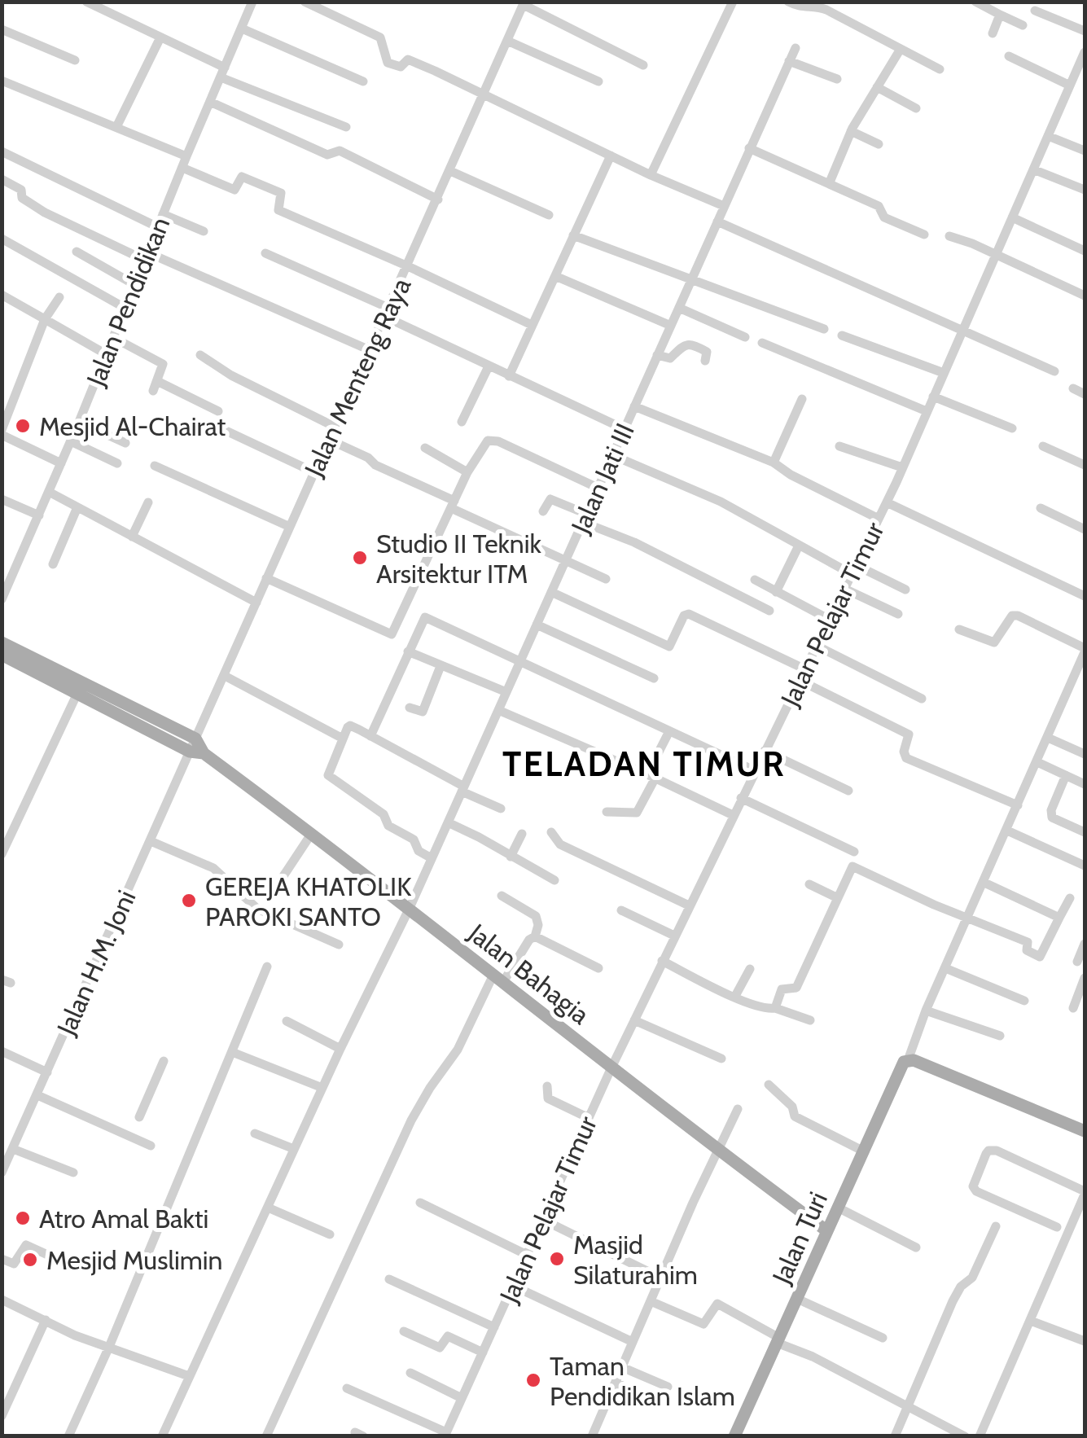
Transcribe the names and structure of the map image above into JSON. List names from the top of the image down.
{
  "streets": {
    "main road": ["Jalan Bahagia", "Jalan Turi"],
    "street": [
      "Jalan Pendidikan",
      "Jalan Menteng Raya",
      "Jalan Jati III",
      "Jalan Pelajar Timur",
      "Jalan H.M. Joni"
    ]
  },
  "crossings": [
    ["Jalan Menteng Raya", "Jalan Bahagia"],
    ["Jalan Jati III", "Jalan Bahagia"],
    ["Jalan Pelajar Timur", "Jalan Bahagia"],
    ["Jalan H.M. Joni", "Jalan Bahagia"],
    ["Jalan Bahagia", "Jalan Turi"]
  ],
  "districts": ["TELADAN TIMUR"],
  "places": [
    "Mesjid Al-Chairat",
    "Studio II Teknik Arsitektur ITM",
    "GEREJA KHATOLIK PAROKI SANTO",
    "Atro Amal Bakti",
    "Masjid Silaturahim",
    "Mesjid Muslimin",
    "Taman Pendidikan Islam"
  ]
}
